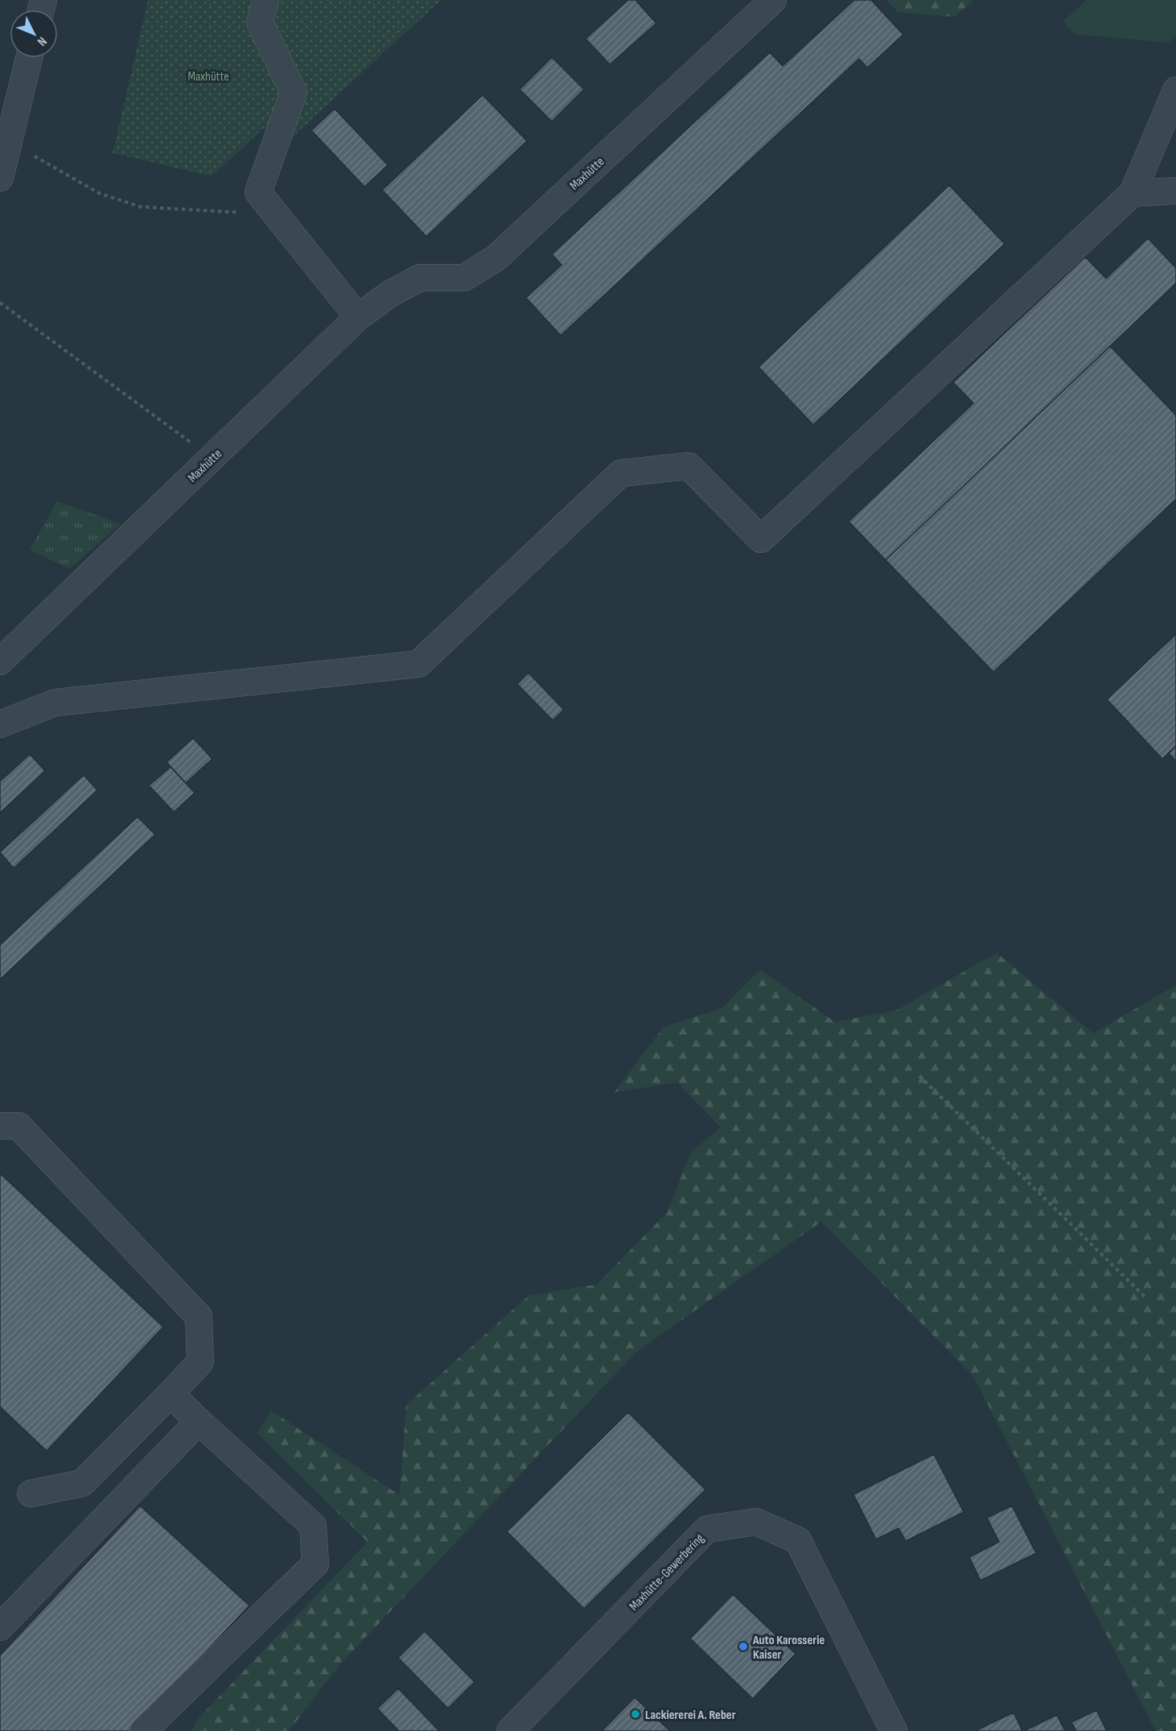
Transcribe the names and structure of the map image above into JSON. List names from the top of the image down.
{
  "streets": {
    "street": ["Maxhütte", "Maxhütte-Gewerbering"]
  },
  "parks": ["Maxhütte"],
  "places": ["Auto Karosserie Kaiser", "Lackiererei A. Reber"],
  "north": "bottom right"
}
